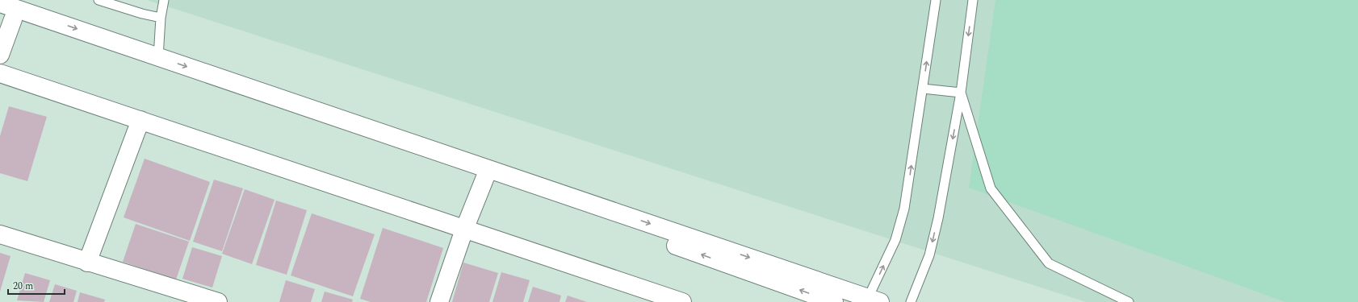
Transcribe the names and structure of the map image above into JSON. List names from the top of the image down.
{
  "scale_bar": "20 m"
}
